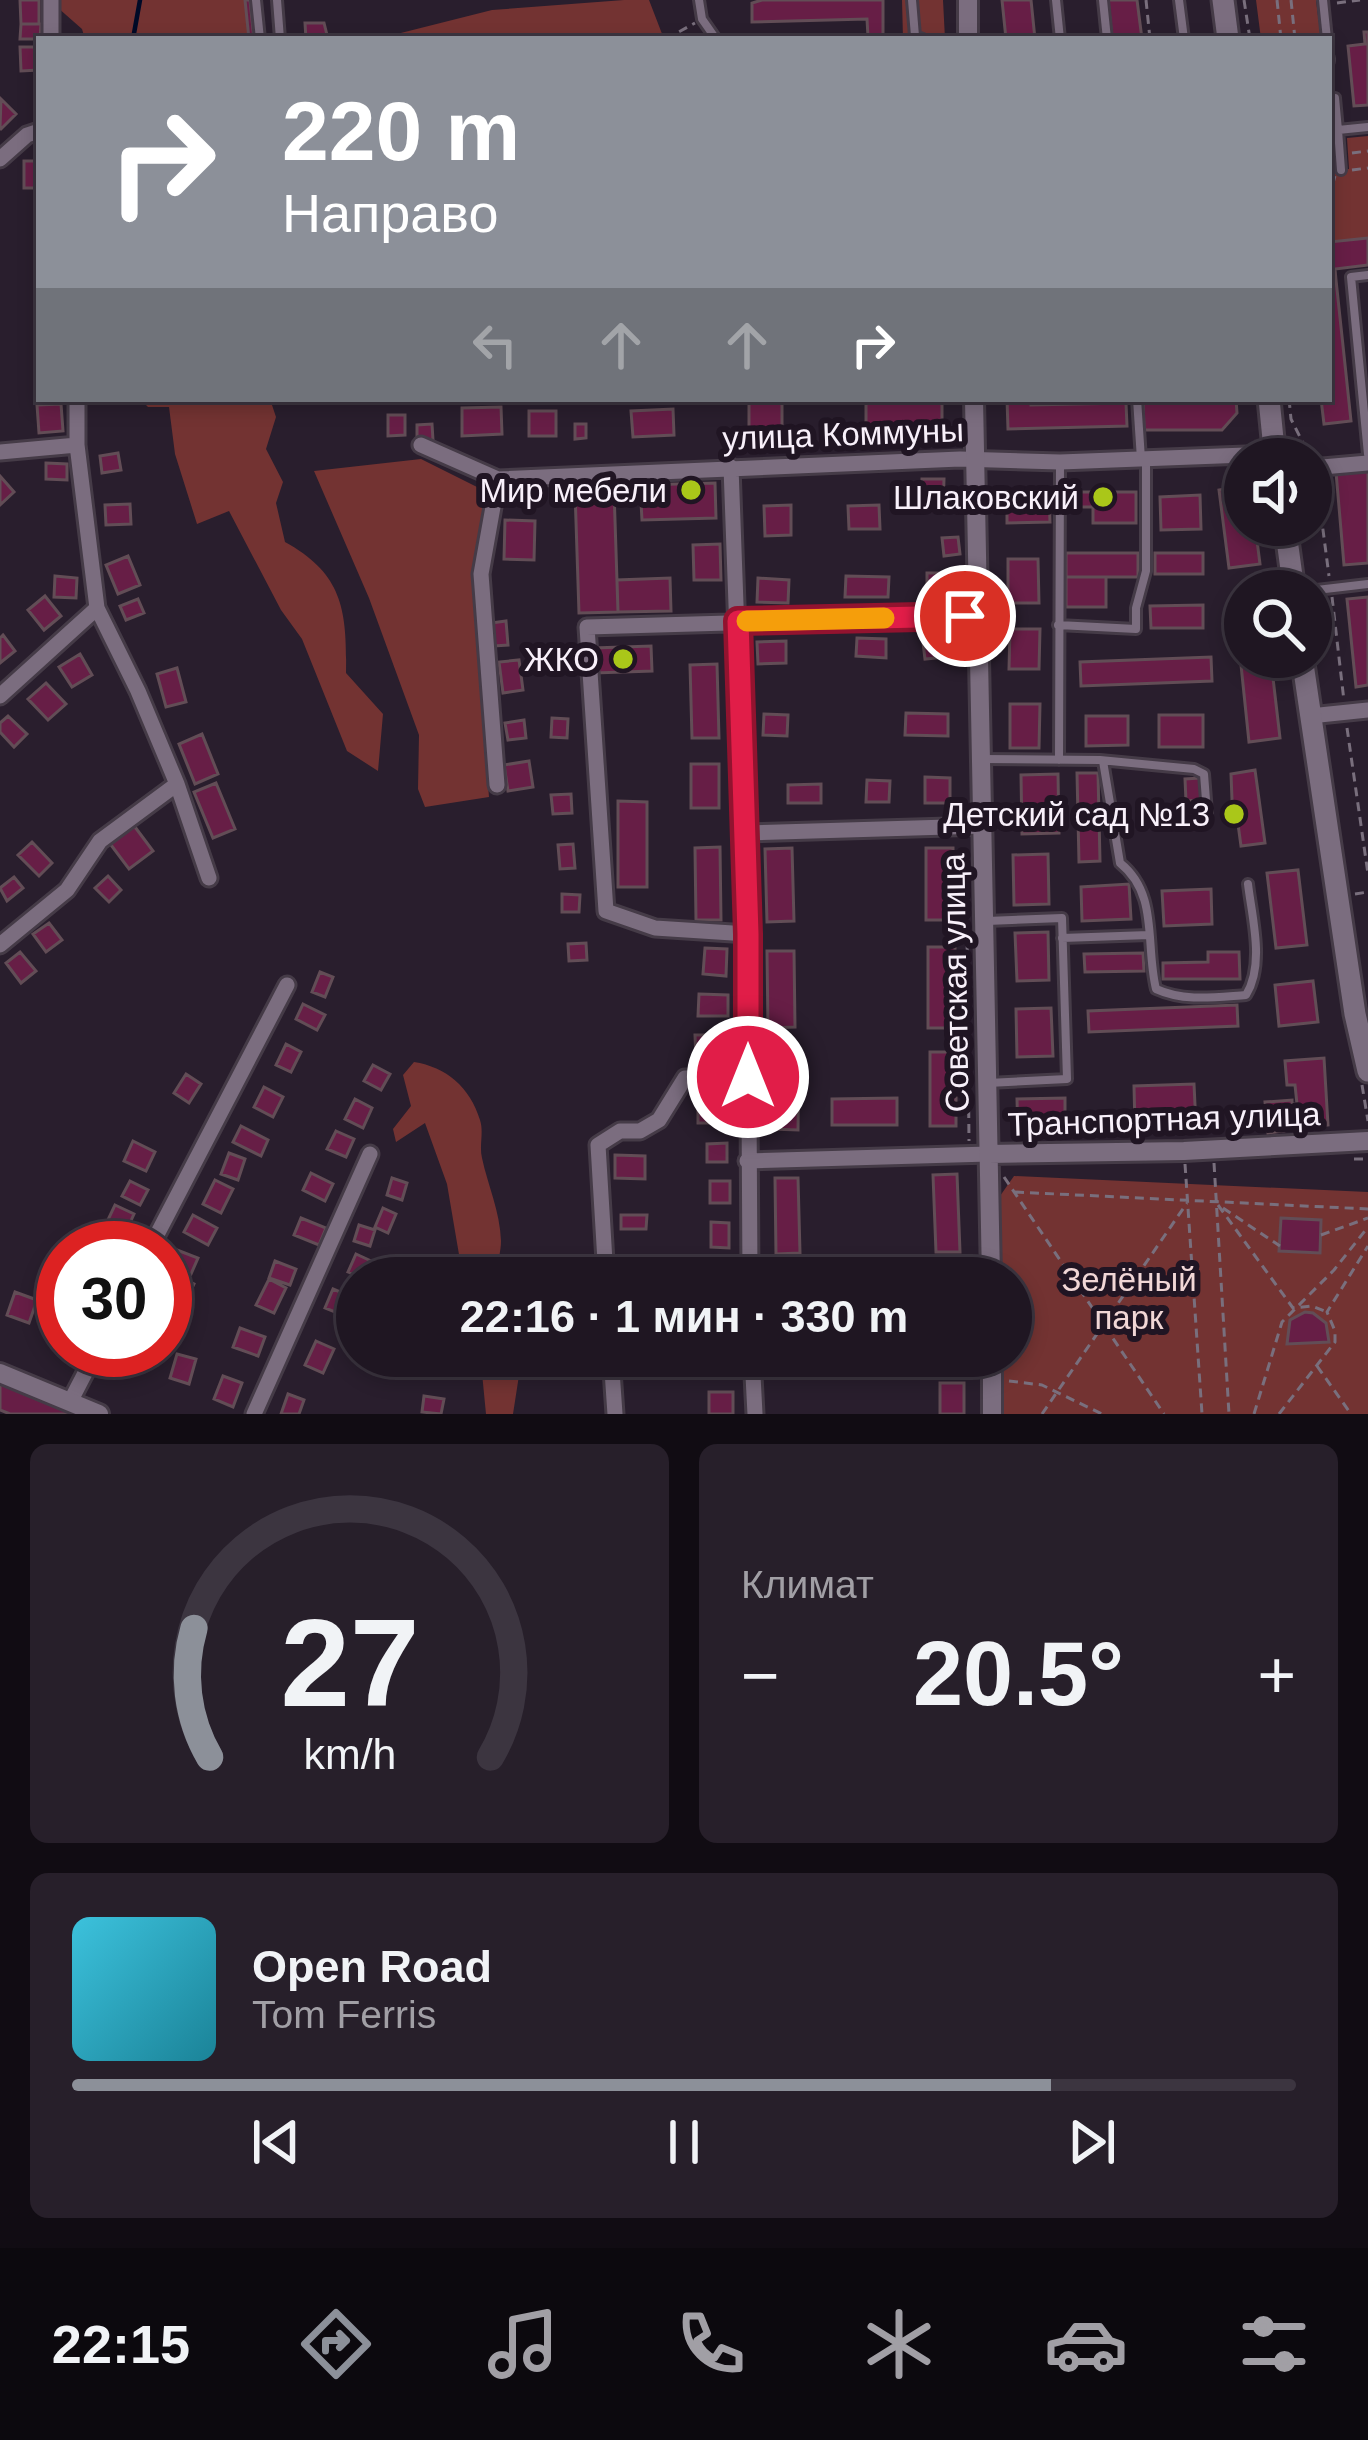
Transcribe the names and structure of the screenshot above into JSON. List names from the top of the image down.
{
  "streets": {
    "street": ["улица Коммуны", "Советская улица", "Транспортная улица"]
  },
  "crossings": [
    ["улица Коммуны", "Советская улица"],
    ["Советская улица", "Транспортная улица"]
  ],
  "parks": ["Зелёный парк"],
  "places": [
    "Мир мебели",
    "Шлаковский",
    "ЖКО",
    "Детский сад №13"
  ],
  "page": {
    "turn": ["220 m", "Направо"],
    "limit": "30",
    "trip": "22:16 · 1 мин · 330 m",
    "tile": "Климат",
    "heat": ["−", "20.5°", "+"],
    "song": ["Open Road", "Tom Ferris"],
    "tabs": "22:15",
    "gauge": ["27", "km/h"]
  }
}
